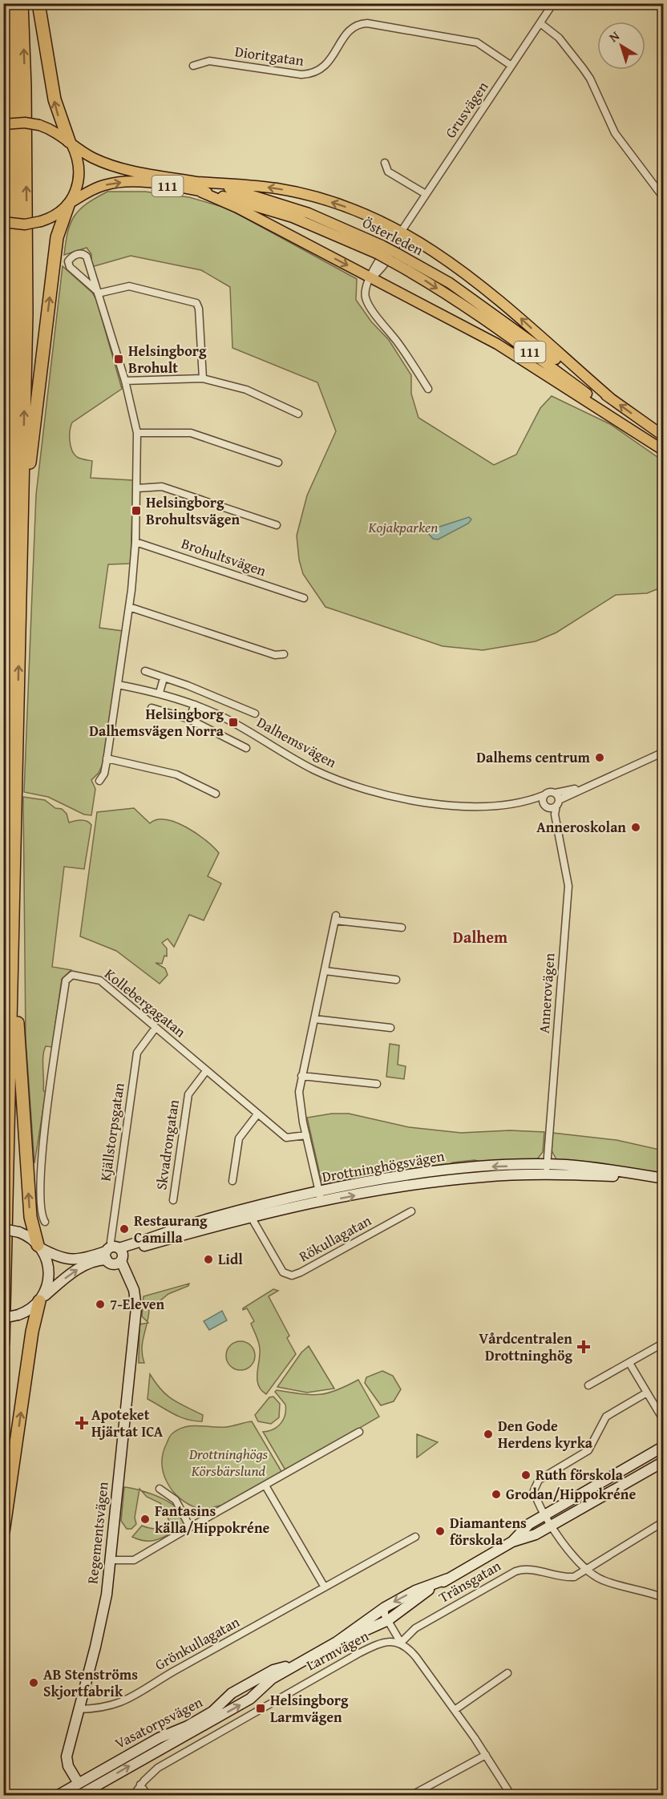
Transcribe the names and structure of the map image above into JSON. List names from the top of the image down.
{
  "streets": {
    "main road": ["111", "Österleden"],
    "street": [
      "Dioritgatan",
      "Grusvägen",
      "Brohultsvägen",
      "Dalhemsvägen",
      "Annerovägen",
      "Kollebergagatan",
      "Kjällstorpsgatan",
      "Skvadrongatan",
      "Drottninghögsvägen",
      "Rökullagatan",
      "Regementsvägen",
      "Tränsgatan",
      "Grönkullagatan",
      "Larmvägen",
      "Vasatorpsvägen"
    ]
  },
  "crossings": [
    ["Dioritgatan", "Grusvägen"],
    ["111", "Österleden"],
    ["Dalhemsvägen", "Annerovägen"],
    ["Annerovägen", "Drottninghögsvägen"],
    ["Kollebergagatan", "Kjällstorpsgatan"],
    ["Kollebergagatan", "Skvadrongatan"],
    ["Kjällstorpsgatan", "Drottninghögsvägen"],
    ["Kjällstorpsgatan", "Regementsvägen"],
    ["Drottninghögsvägen", "Rökullagatan"],
    ["Drottninghögsvägen", "Regementsvägen"],
    ["Regementsvägen", "Grönkullagatan"],
    ["Regementsvägen", "Vasatorpsvägen"],
    ["Tränsgatan", "Larmvägen"]
  ],
  "districts": ["Dalhem"],
  "parks": ["Kojakparken", "Drottninghögs Körsbärslund"],
  "places": {
    "transit": [
      "Helsingborg Brohult",
      "Helsingborg Brohultsvägen",
      "Helsingborg Dalhemsvägen Norra",
      "Helsingborg Larmvägen"
    ],
    "other": [
      "Dalhems centrum",
      "Anneroskolan",
      "Restaurang Camilla",
      "Lidl",
      "7-Eleven",
      "Den Gode Herdens kyrka",
      "Ruth förskola",
      "Grodan/Hippokréne",
      "Fantasins källa/Hippokréne",
      "Diamantens förskola",
      "AB Stenströms Skjortfabrik"
    ],
    "health": ["Vårdcentralen Drottninghög", "Apoteket Hjärtat ICA"]
  },
  "north": "top left"
}
